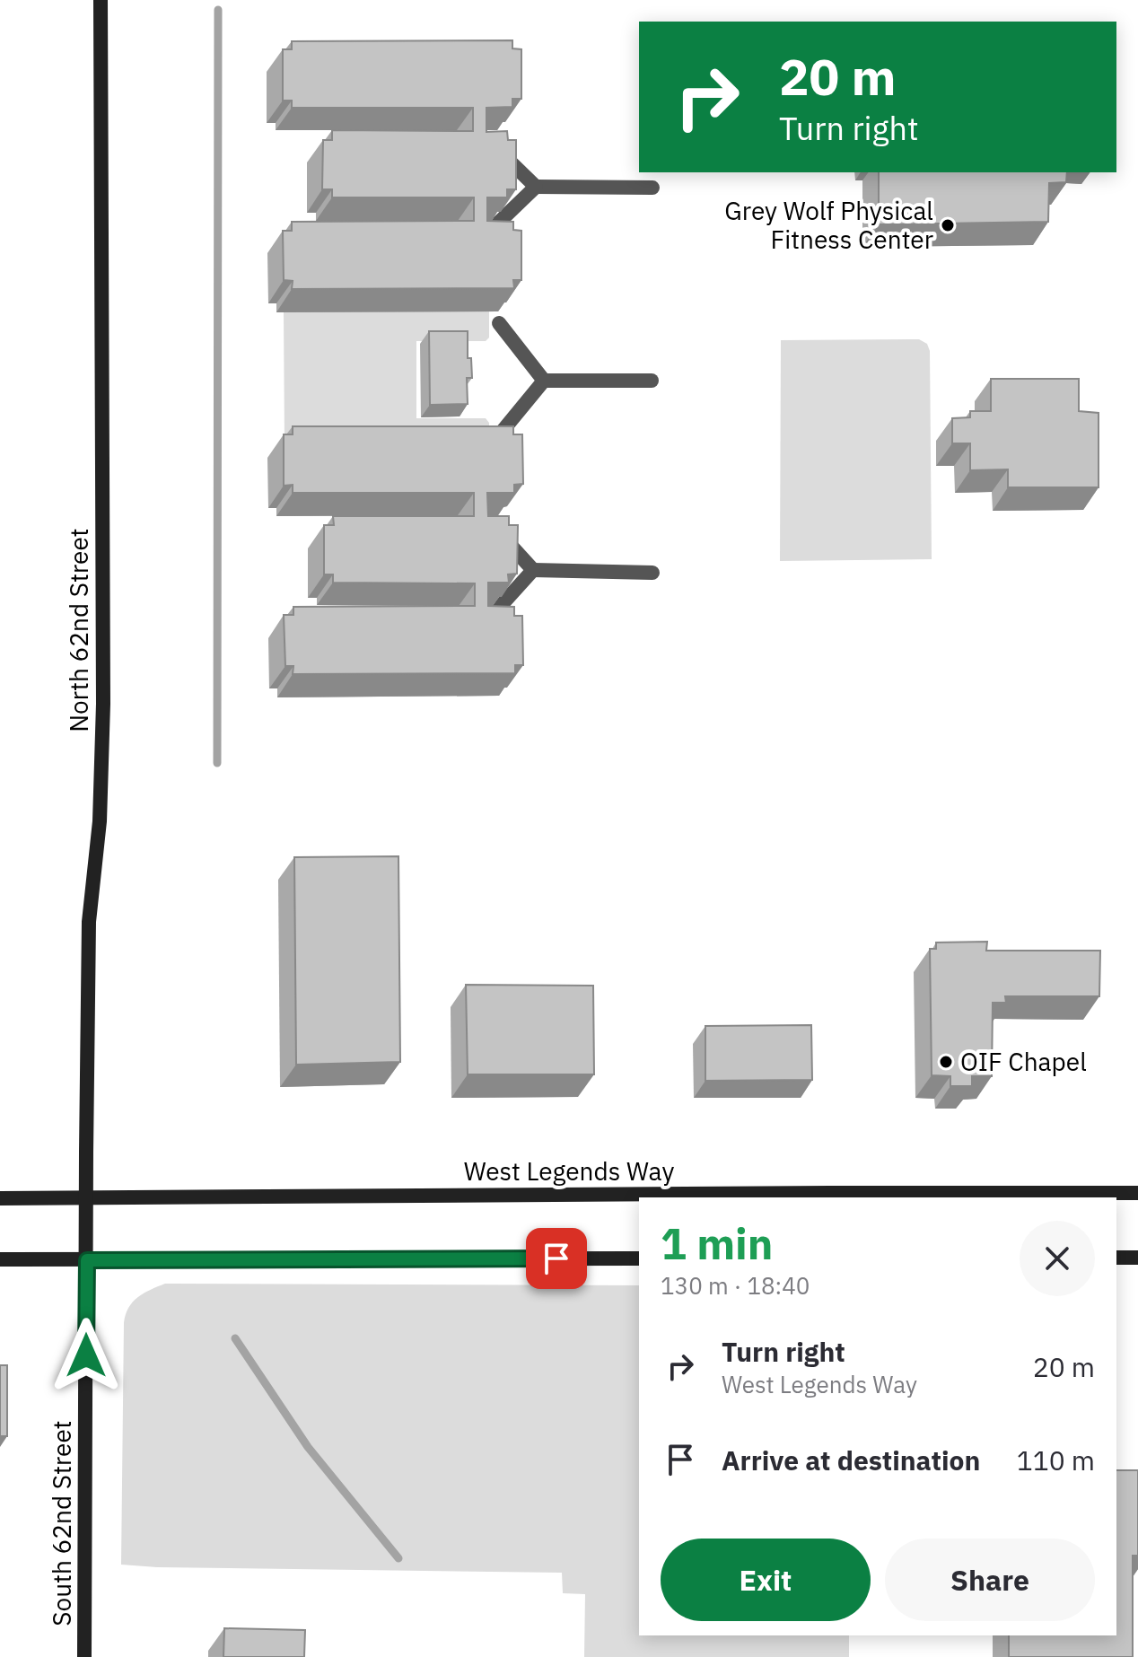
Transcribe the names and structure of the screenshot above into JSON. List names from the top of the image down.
{
  "streets": {
    "street": ["North 62nd Street", "West Legends Way", "South 62nd Street"]
  },
  "crossings": [
    ["North 62nd Street", "West Legends Way"],
    ["North 62nd Street", "South 62nd Street"]
  ],
  "places": ["Grey Wolf Physical Fitness Center", "OIF Chapel"],
  "page": {
    "turn": ["20 m", "Turn right"],
    "heading": ["1 min", "130 m · 18:40"],
    "list": [
      {
        "name": "Turn right",
        "note": "West Legends Way",
        "value": "20 m"
      },
      {
        "name": "Arrive at destination",
        "value": "110 m"
      }
    ],
    "buttons": ["Exit", "Share"]
  }
}
